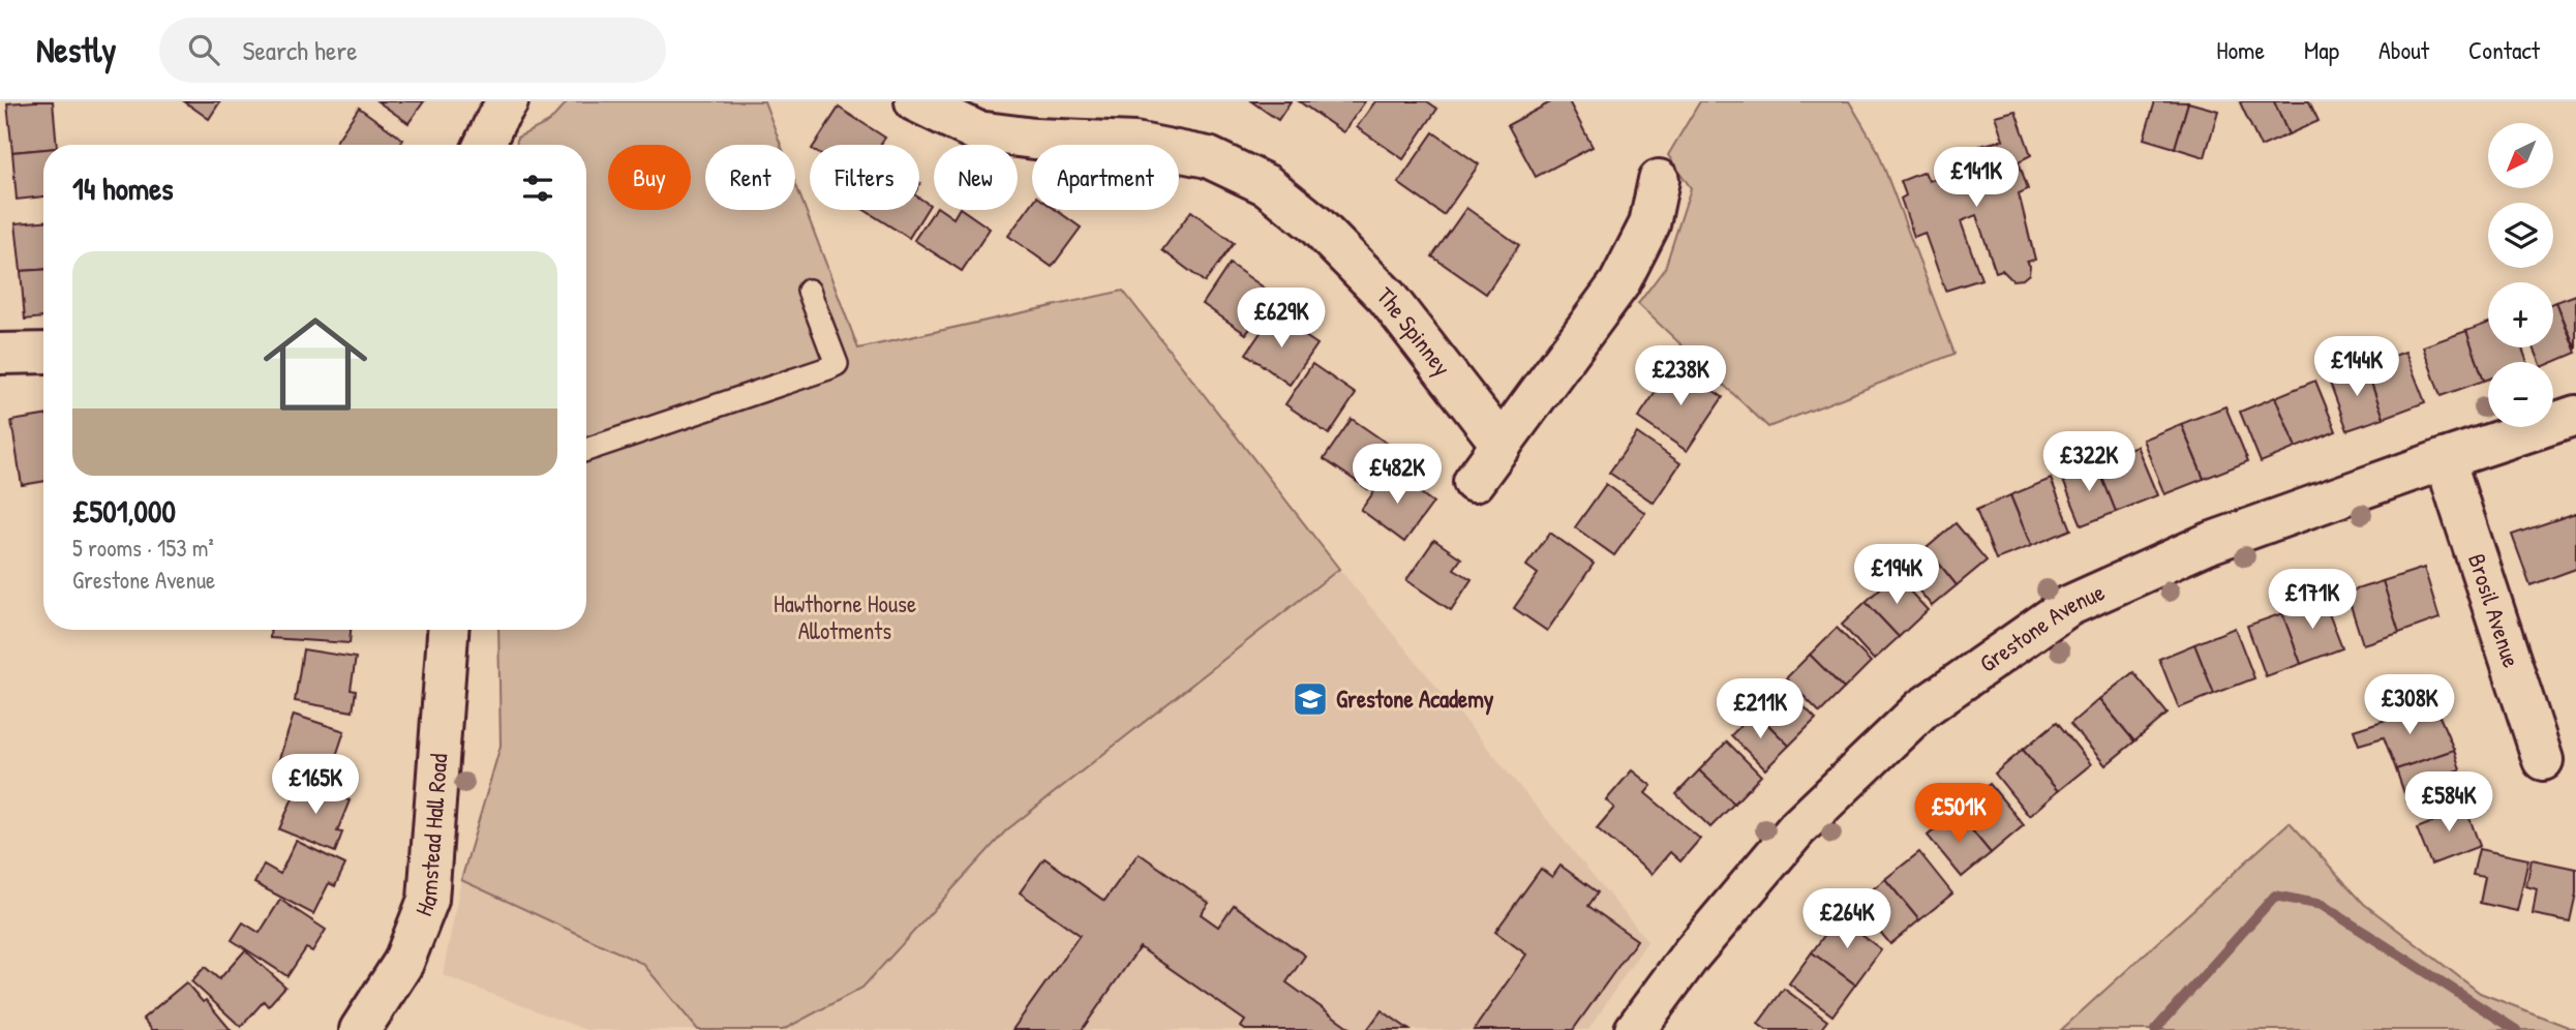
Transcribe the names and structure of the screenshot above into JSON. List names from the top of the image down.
{
  "streets": {
    "street": [
      "The Spinney",
      "Brosil Avenue",
      "Grestone Avenue",
      "Hamstead Hall Road"
    ]
  },
  "crossings": [
    ["Brosil Avenue", "Grestone Avenue"]
  ],
  "parks": ["Hawthorne House Allotments"],
  "places": {
    "school or university": ["Grestone Academy"]
  },
  "north": "bottom left",
  "page": {
    "header": "Nestly",
    "search": "Search here",
    "nav": [
      "Home",
      "Map",
      "About",
      "Contact"
    ],
    "map_buttons": ["+", "−"],
    "chip": [
      "Buy",
      "Rent",
      "Filters",
      "New",
      "Apartment"
    ],
    "heading": "14 homes",
    "price": [
      "£141K",
      "£629K",
      "£144K",
      "£238K",
      "£322K",
      "£482K",
      "£194K",
      "£171K",
      "£308K",
      "£211K",
      "£165K",
      "£584K",
      "£501K",
      "£264K"
    ],
    "list": [
      {
        "name": "£501,000",
        "note": "5 rooms · 153 m² · Grestone Avenue"
      }
    ]
  }
}
